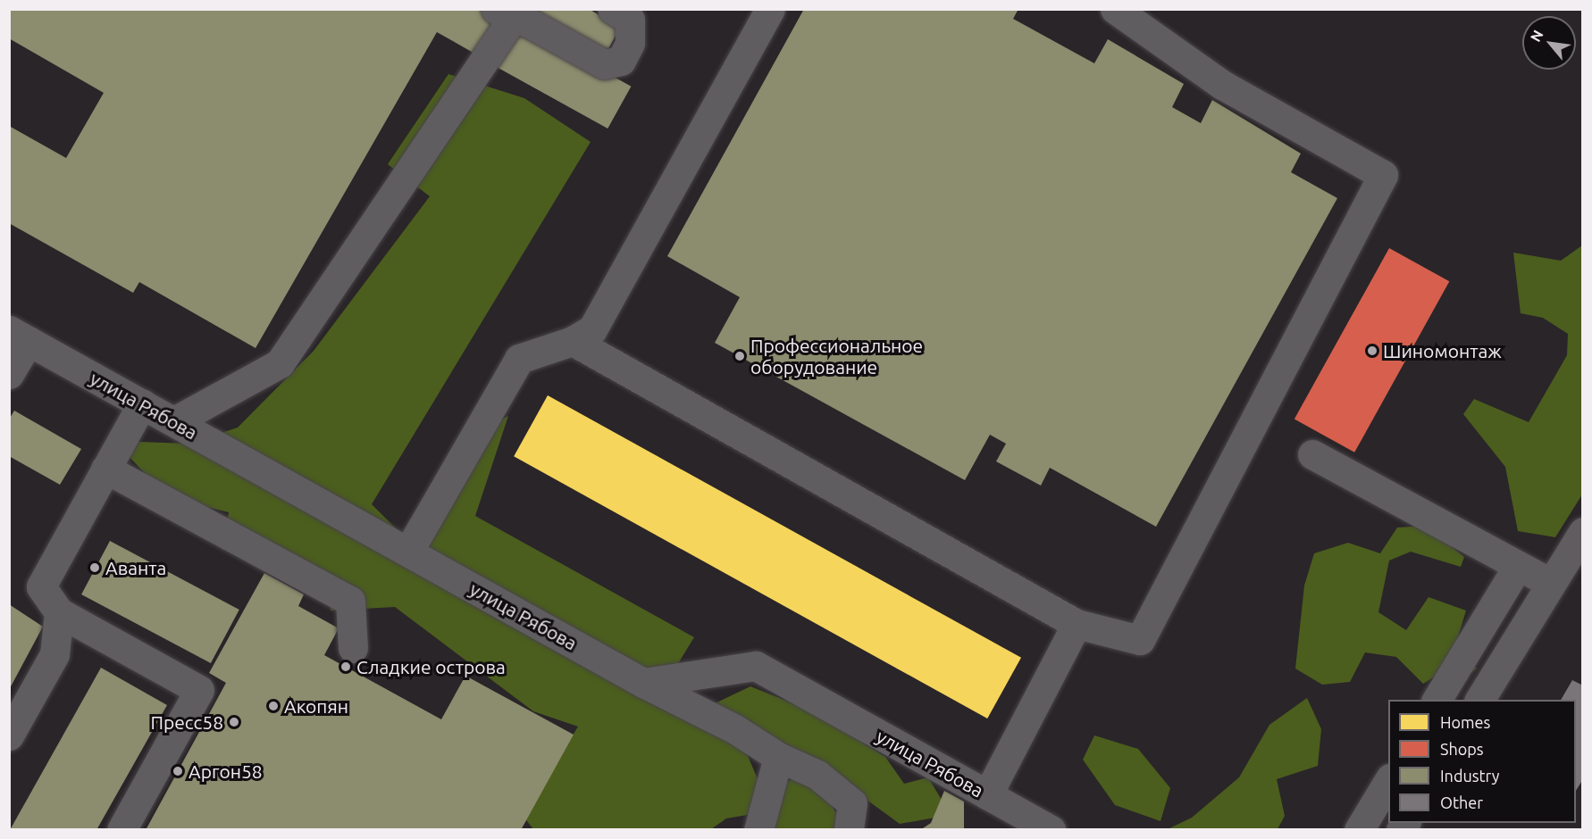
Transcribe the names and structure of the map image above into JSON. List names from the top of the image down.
{
  "streets": {
    "street": ["улица Рябова"]
  },
  "places": [
    "Шиномонтаж",
    "Профессиональное оборудование",
    "Аванта",
    "Сладкие острова",
    "Акопян",
    "Пресс58",
    "Аргон58"
  ],
  "legend": [
    "Homes",
    "Shops",
    "Industry",
    "Other"
  ],
  "north": "top left"
}
